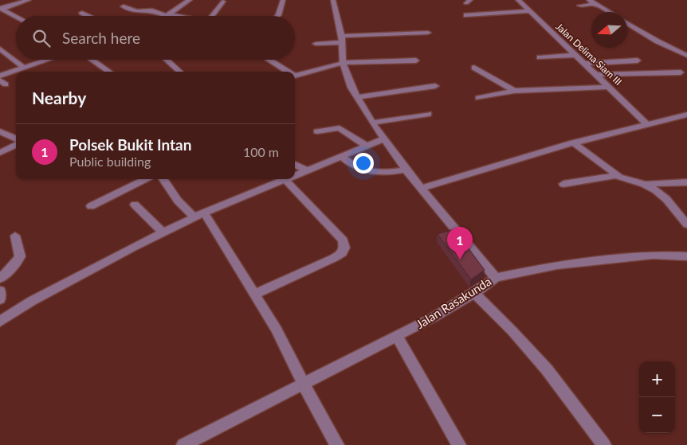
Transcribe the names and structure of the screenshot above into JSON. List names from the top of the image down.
{
  "streets": {
    "street": ["Jalan Delima Siam III", "Jalan Rasakunda"]
  },
  "north": "left",
  "page": {
    "search": "Search here",
    "heading": "Nearby",
    "list": [
      {
        "mark": "1",
        "name": "Polsek Bukit Intan",
        "note": "Public building",
        "value": "100 m"
      }
    ],
    "pins": "1",
    "map_buttons": ["+", "−"]
  }
}
